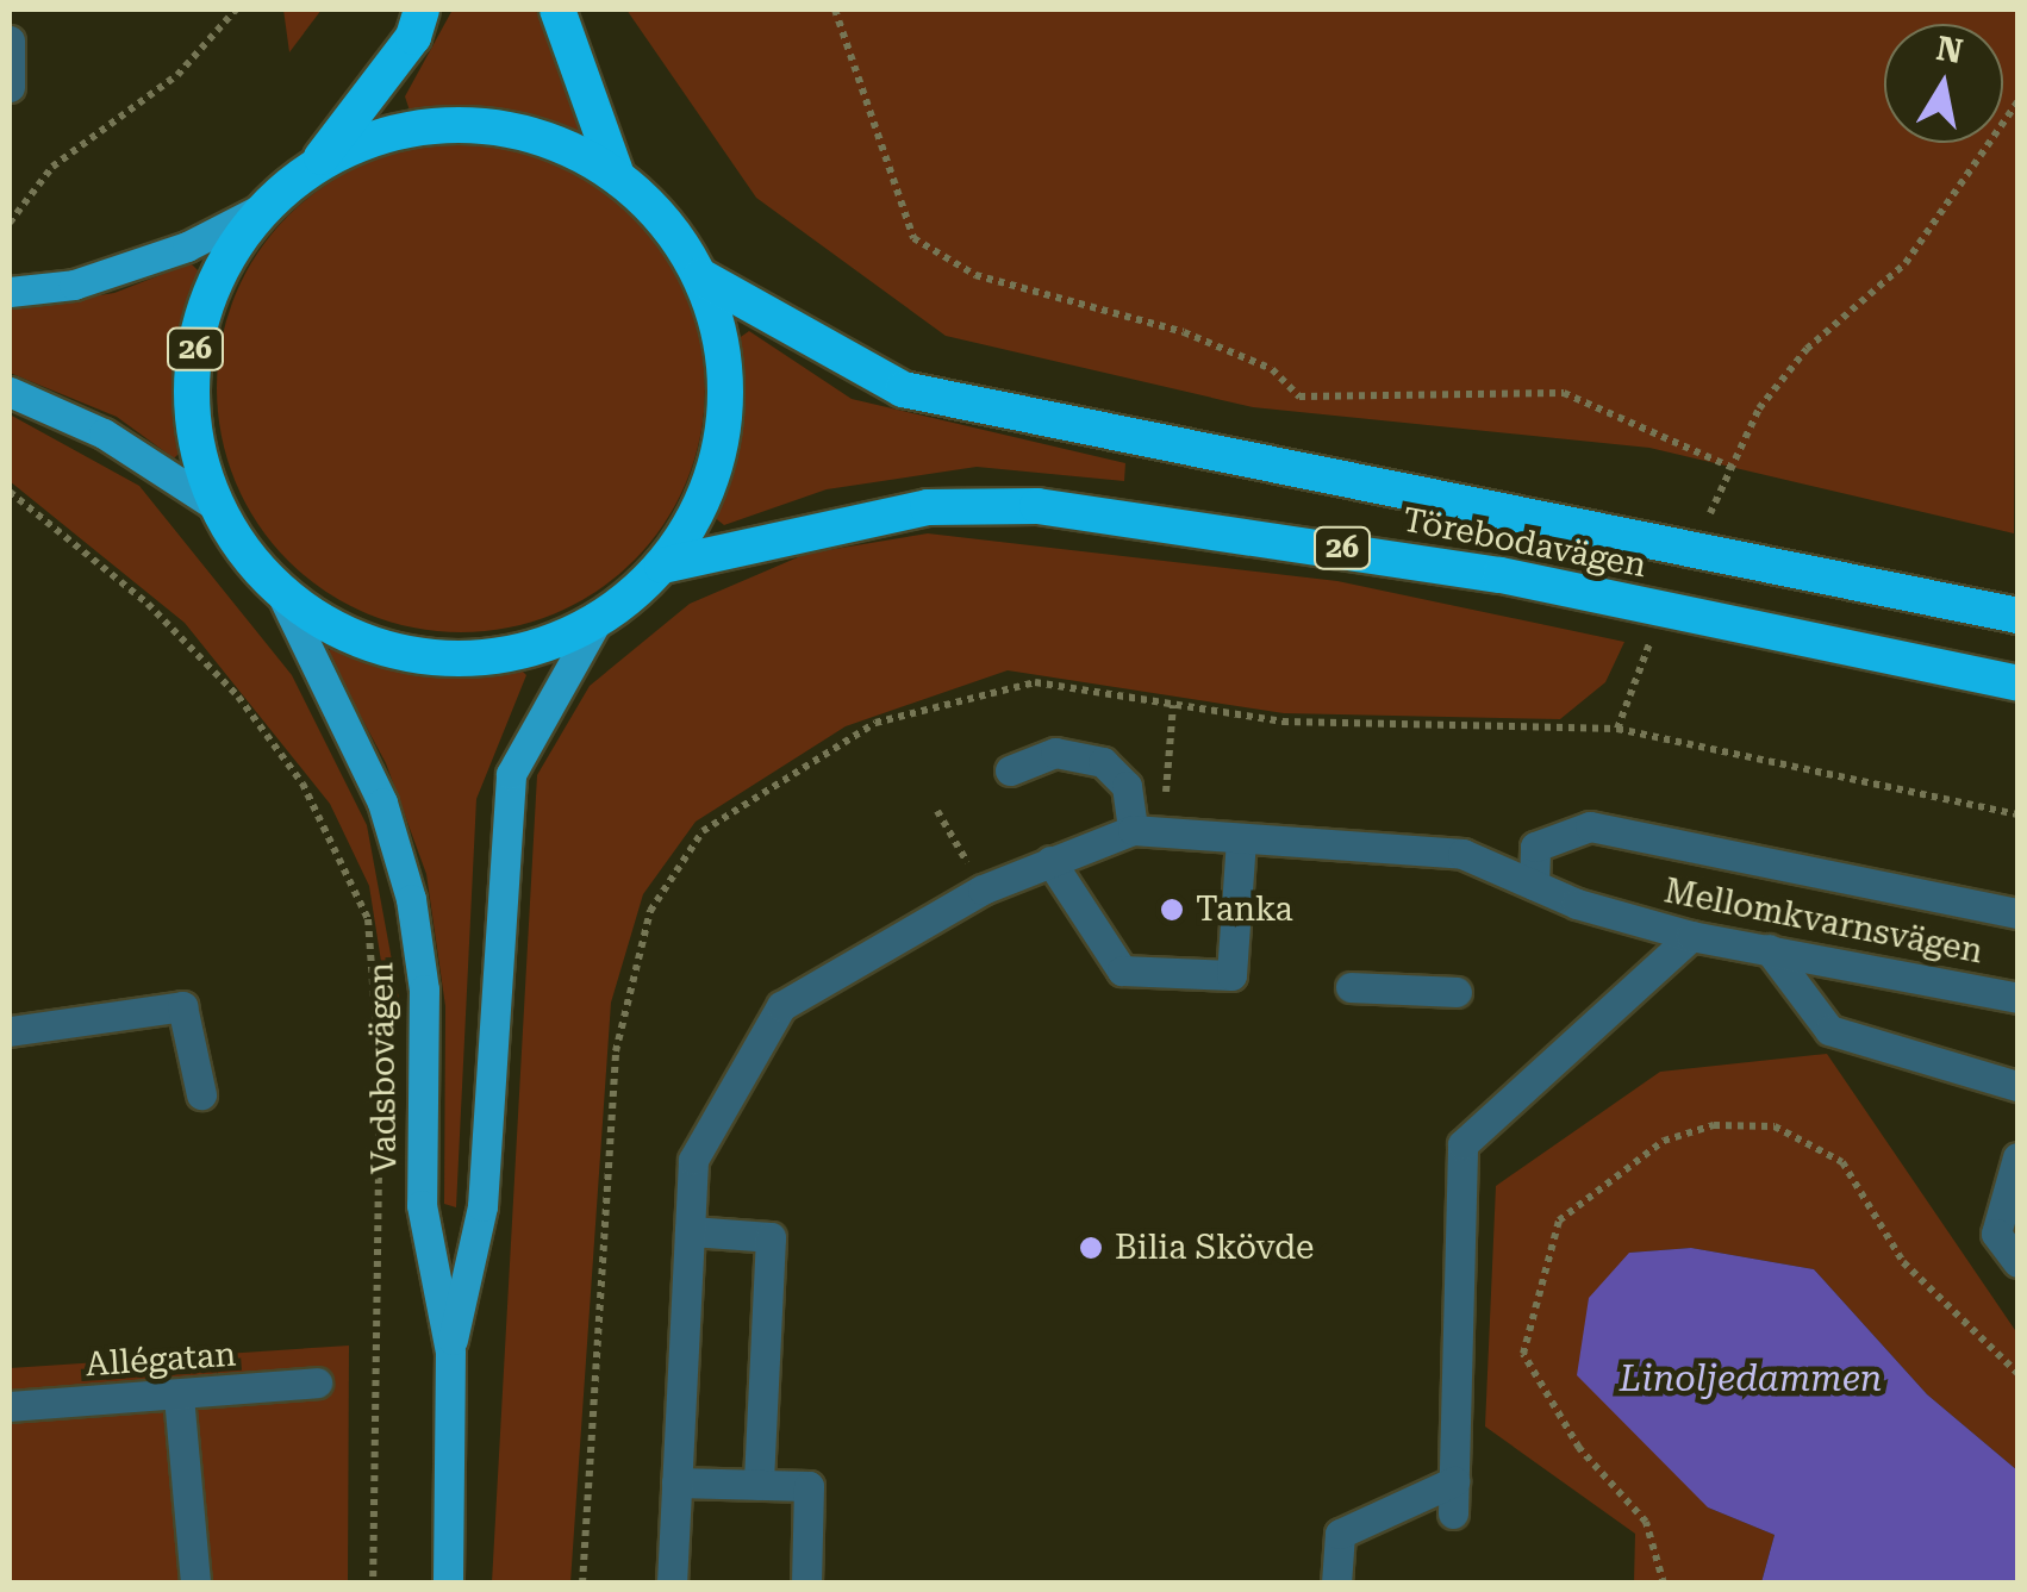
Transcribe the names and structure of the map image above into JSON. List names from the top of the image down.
{
  "streets": {
    "highway": ["26", "Törebodavägen"],
    "main road": ["Vadsbovägen"],
    "street": ["Mellomkvarnsvägen", "Allégatan"]
  },
  "crossings": [
    ["26", "Törebodavägen"],
    ["26", "Vadsbovägen"]
  ],
  "water": ["Linoljedammen"],
  "places": ["Tanka", "Bilia Skövde"],
  "north": "top"
}
